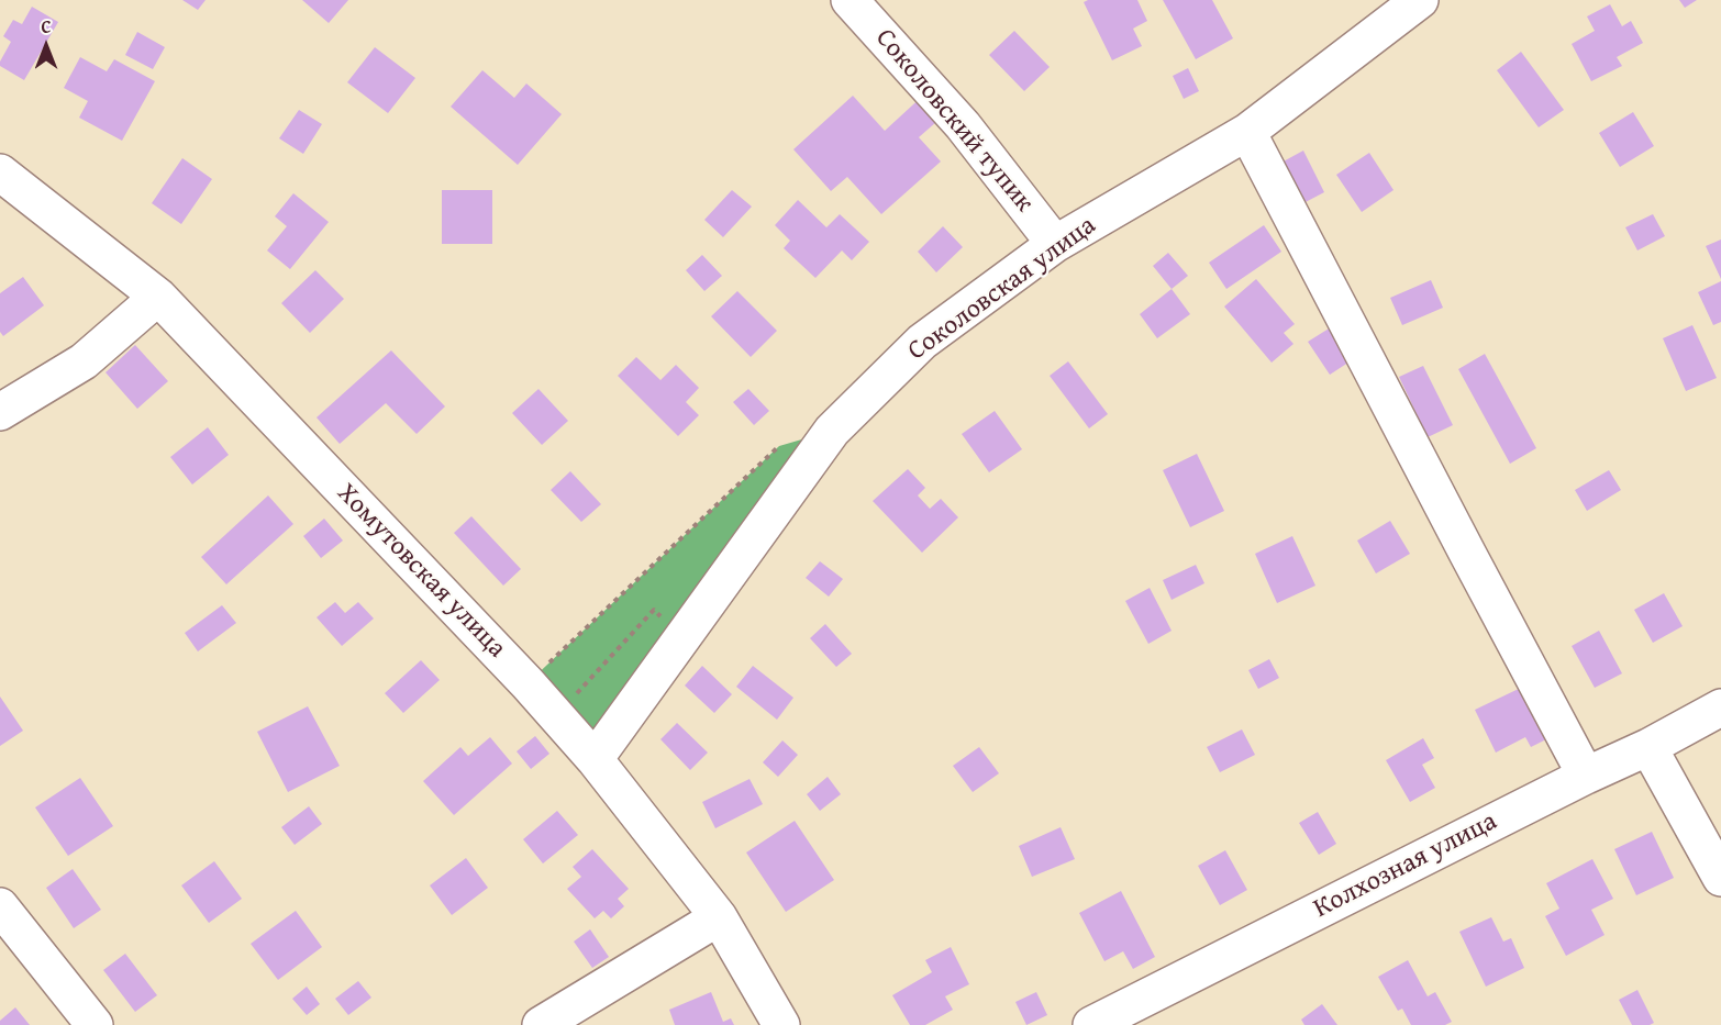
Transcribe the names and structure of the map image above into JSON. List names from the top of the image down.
{
  "streets": {
    "street": [
      "Соколовский тупик",
      "Соколовская улица",
      "Хомутовская улица",
      "Колхозная улица"
    ]
  },
  "crossings": [
    ["Соколовский тупик", "Соколовская улица"],
    ["Соколовская улица", "Хомутовская улица"]
  ],
  "north": "top"
}
